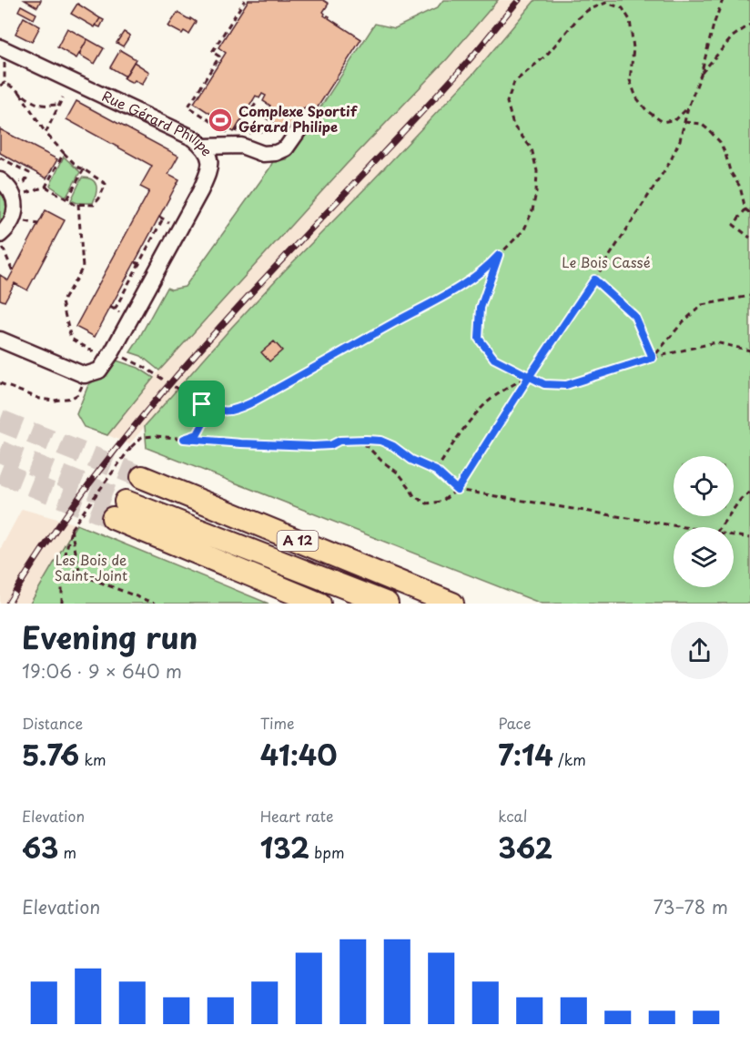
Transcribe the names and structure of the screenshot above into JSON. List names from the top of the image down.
{
  "streets": {
    "highway": ["A 12"],
    "street": ["Rue Gérard Philipe"]
  },
  "parks": ["Le Bois Cassé", "Les Bois de Saint-Joint"],
  "places": {
    "sports": ["Complexe Sportif Gérard Philipe"]
  },
  "page": {
    "heading": ["Evening run", "19:06 · 9 × 640 m"],
    "stats": [
      ["Distance", "5.76 km"],
      ["Time", "41:40"],
      ["Pace", "7:14 /km"],
      ["Elevation", "63 m"],
      ["Heart rate", "132 bpm"],
      ["kcal", "362"]
    ],
    "chart": ["Elevation", "73–78 m"]
  }
}
